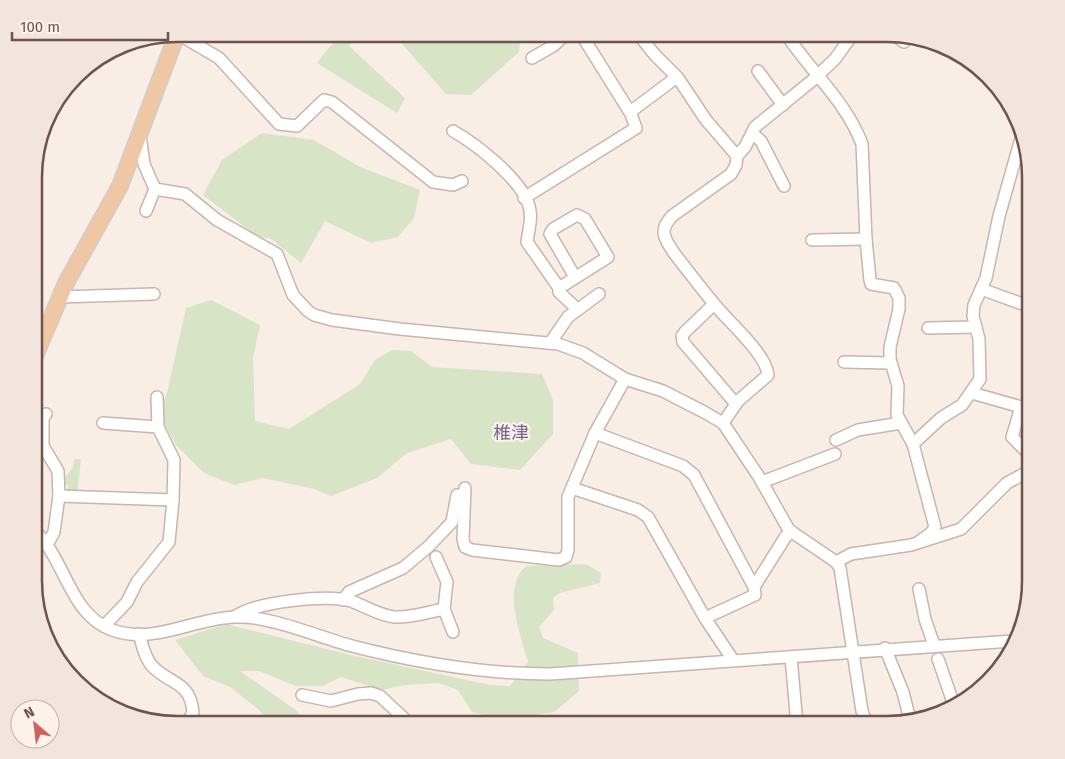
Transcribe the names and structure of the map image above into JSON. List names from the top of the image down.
{
  "districts": ["椎津"],
  "scale_bar": "100 m",
  "north": "top left"
}
